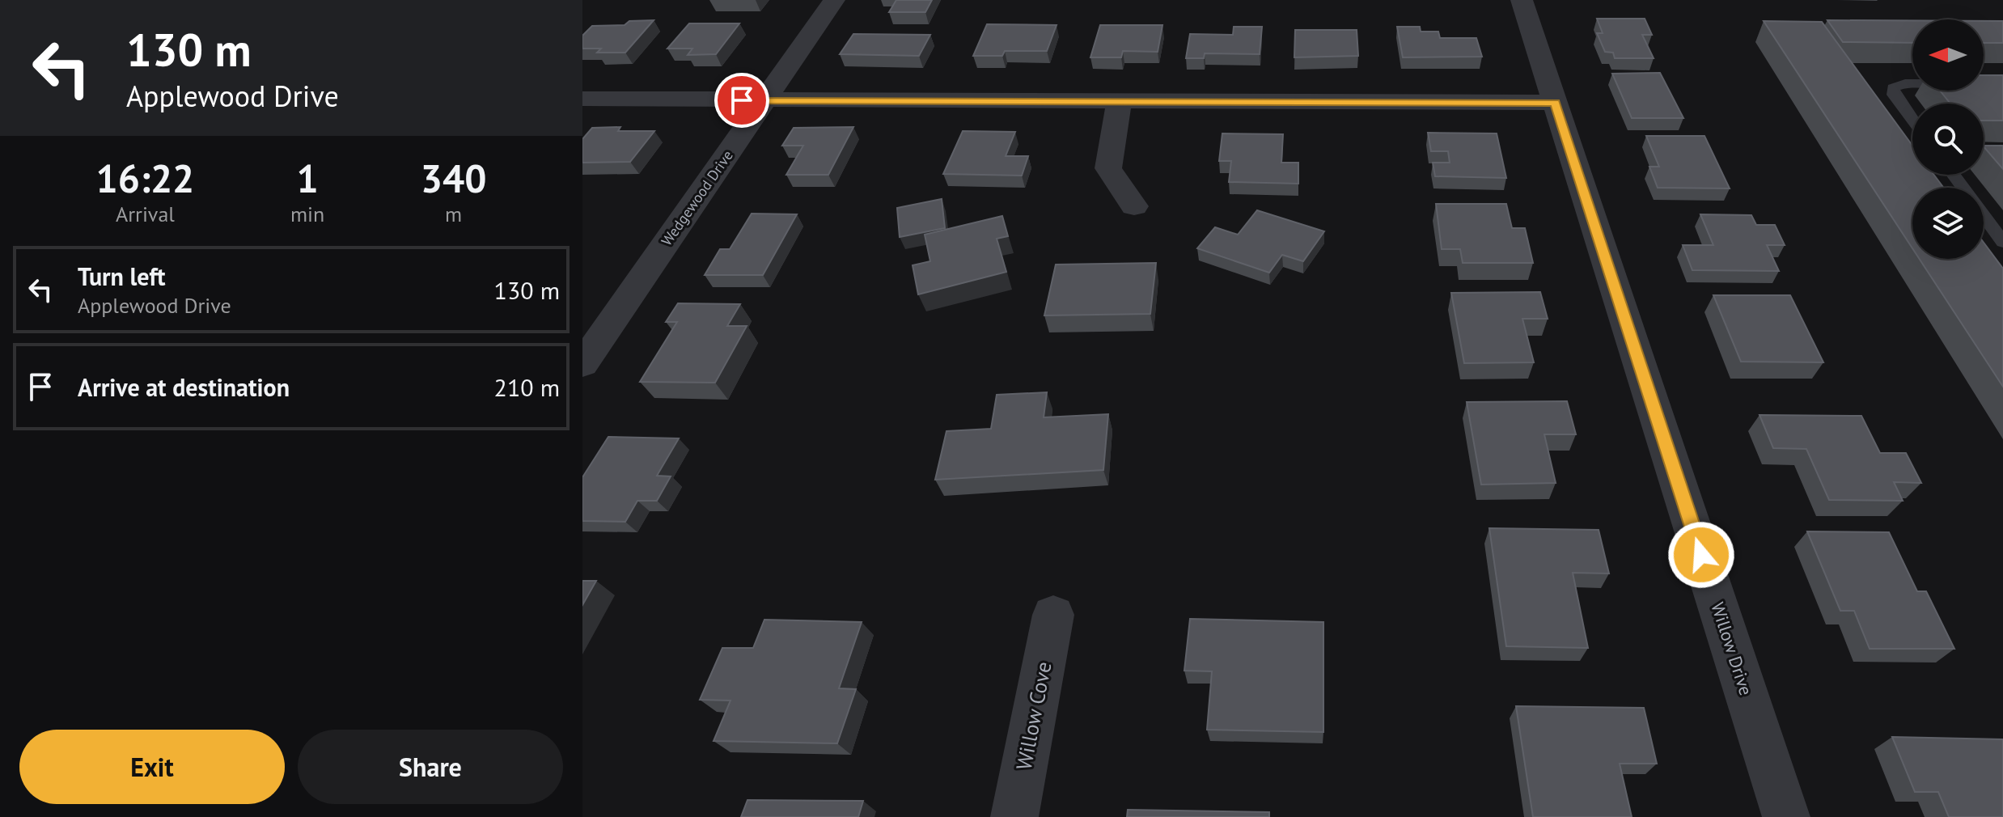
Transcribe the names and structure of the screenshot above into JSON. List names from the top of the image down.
{
  "streets": {
    "street": ["Wedgewood Drive", "Willow Drive", "Willow Cove"]
  },
  "north": "left",
  "page": {
    "turn": ["130 m", "Applewood Drive"],
    "eta": [
      "16:22",
      "Arrival",
      "1",
      "min",
      "340",
      "m"
    ],
    "list": [
      {
        "name": "Turn left",
        "note": "Applewood Drive",
        "value": "130 m"
      },
      {
        "name": "Arrive at destination",
        "value": "210 m"
      }
    ],
    "buttons": ["Exit", "Share"]
  }
}
